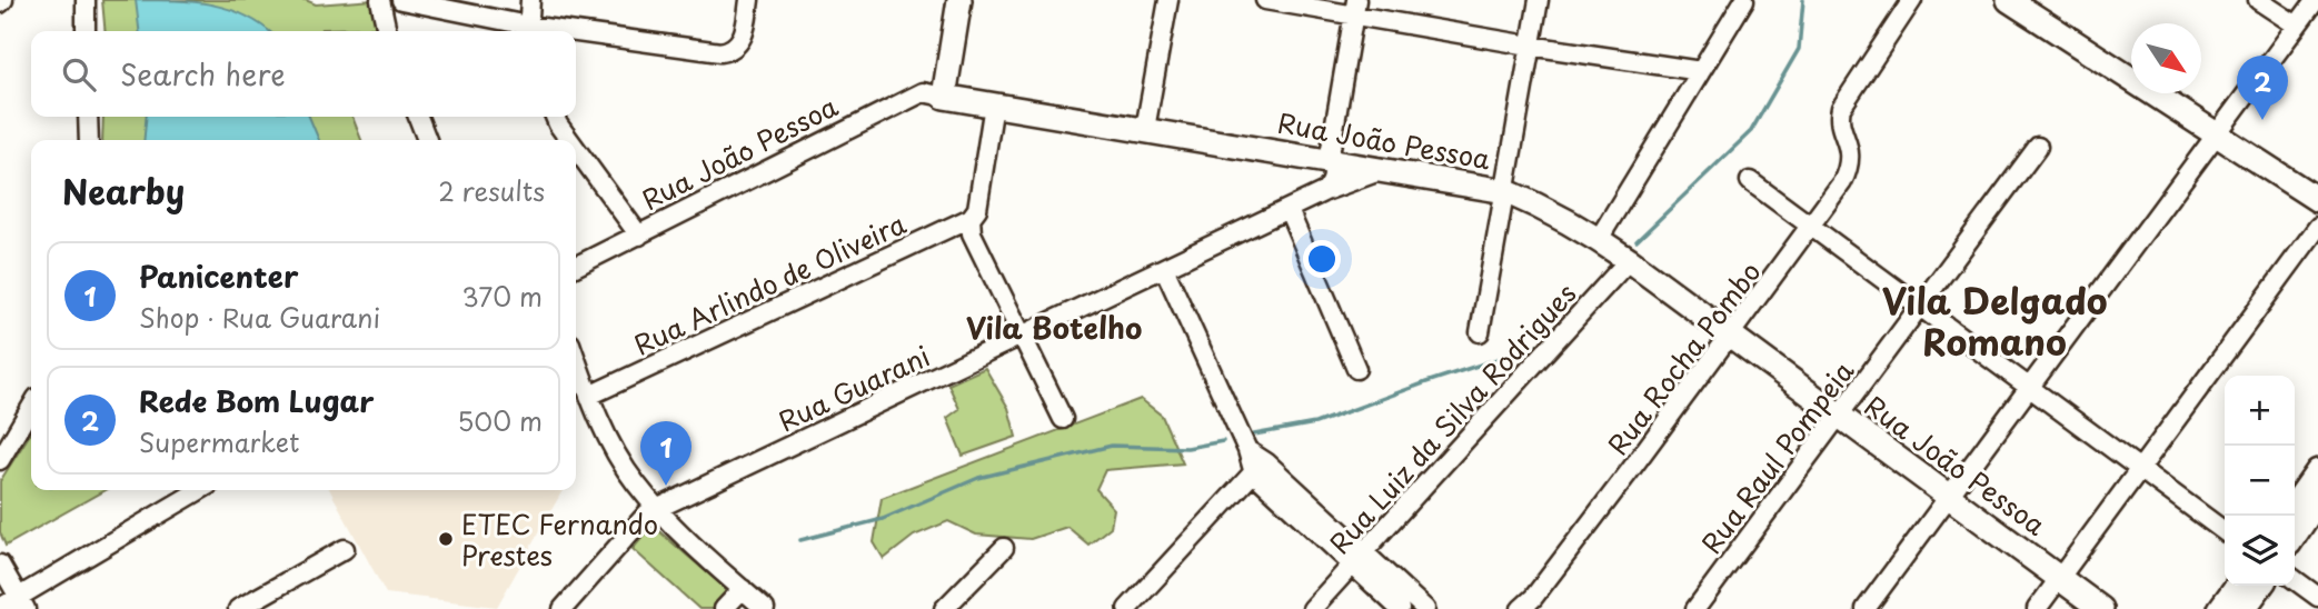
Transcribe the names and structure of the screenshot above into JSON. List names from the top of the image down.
{
  "streets": {
    "main road": ["Rua João Pessoa"],
    "street": [
      "Rua Arlindo de Oliveira",
      "Rua Rocha Pombo",
      "Rua Guarani",
      "Rua Luiz da Silva Rodrigues",
      "Rua Raul Pompeia"
    ]
  },
  "crossings": [
    ["Rua João Pessoa", "Rua Rocha Pombo"],
    ["Rua João Pessoa", "Rua Guarani"],
    ["Rua João Pessoa", "Rua Luiz da Silva Rodrigues"],
    ["Rua João Pessoa", "Rua Raul Pompeia"]
  ],
  "districts": ["Vila Delgado Romano", "Vila Botelho"],
  "places": ["ETEC Fernando Prestes"],
  "north": "bottom right",
  "page": {
    "search": "Search here",
    "pins": ["2", "1"],
    "heading": ["Nearby", "2 results"],
    "list": [
      {
        "mark": "1",
        "name": "Panicenter",
        "note": "Shop · Rua Guarani",
        "value": "370 m"
      },
      {
        "mark": "2",
        "name": "Rede Bom Lugar",
        "note": "Supermarket",
        "value": "500 m"
      }
    ],
    "map_buttons": ["+", "−"]
  }
}
